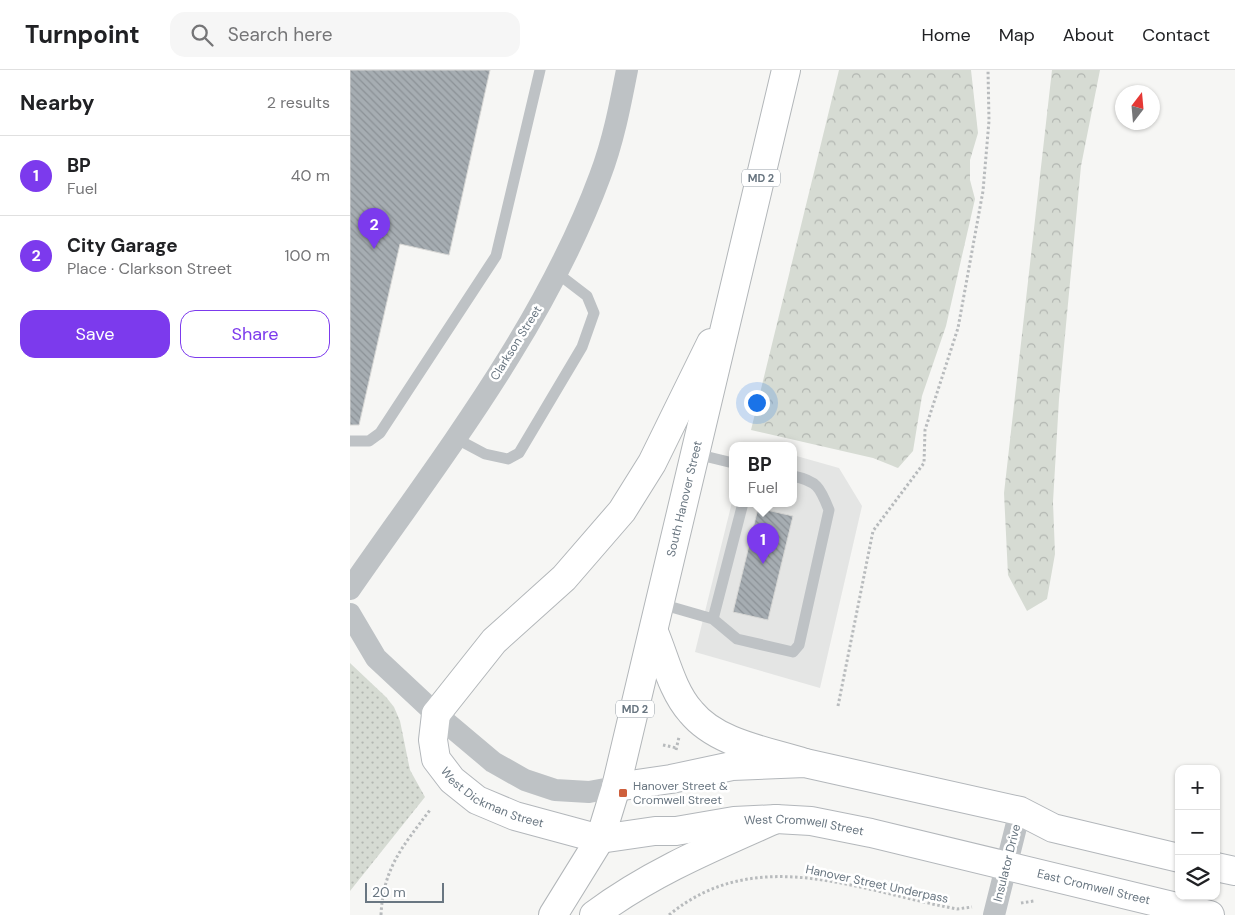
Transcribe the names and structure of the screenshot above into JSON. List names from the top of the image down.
{
  "streets": {
    "main road": [
      "MD 2",
      "South Hanover Street",
      "West Dickman Street",
      "West Cromwell Street",
      "East Cromwell Street"
    ],
    "street": ["Clarkson Street", "Insulator Drive"],
    "path": ["Hanover Street Underpass"]
  },
  "crossings": [
    ["South Hanover Street", "West Dickman Street"],
    ["South Hanover Street", "West Cromwell Street"],
    ["West Dickman Street", "West Cromwell Street"],
    ["West Cromwell Street", "Insulator Drive"],
    ["West Cromwell Street", "East Cromwell Street"],
    ["Insulator Drive", "East Cromwell Street"]
  ],
  "places": {
    "transit": ["Hanover Street & Cromwell Street"]
  },
  "scale_bar": "20 m",
  "north": "top",
  "page": {
    "header": "Turnpoint",
    "search": "Search here",
    "nav": [
      "Home",
      "Map",
      "About",
      "Contact"
    ],
    "heading": ["Nearby", "2 results"],
    "list": [
      {
        "mark": "1",
        "name": "BP",
        "note": "Fuel",
        "value": "40 m"
      },
      {
        "mark": "2",
        "name": "City Garage",
        "note": "Place · Clarkson Street",
        "value": "100 m"
      }
    ],
    "pins": ["2", "1"],
    "buttons": ["Save", "Share"],
    "popup": ["BP", "Fuel"],
    "map_buttons": ["+", "−"],
    "scale": "20 m"
  }
}
